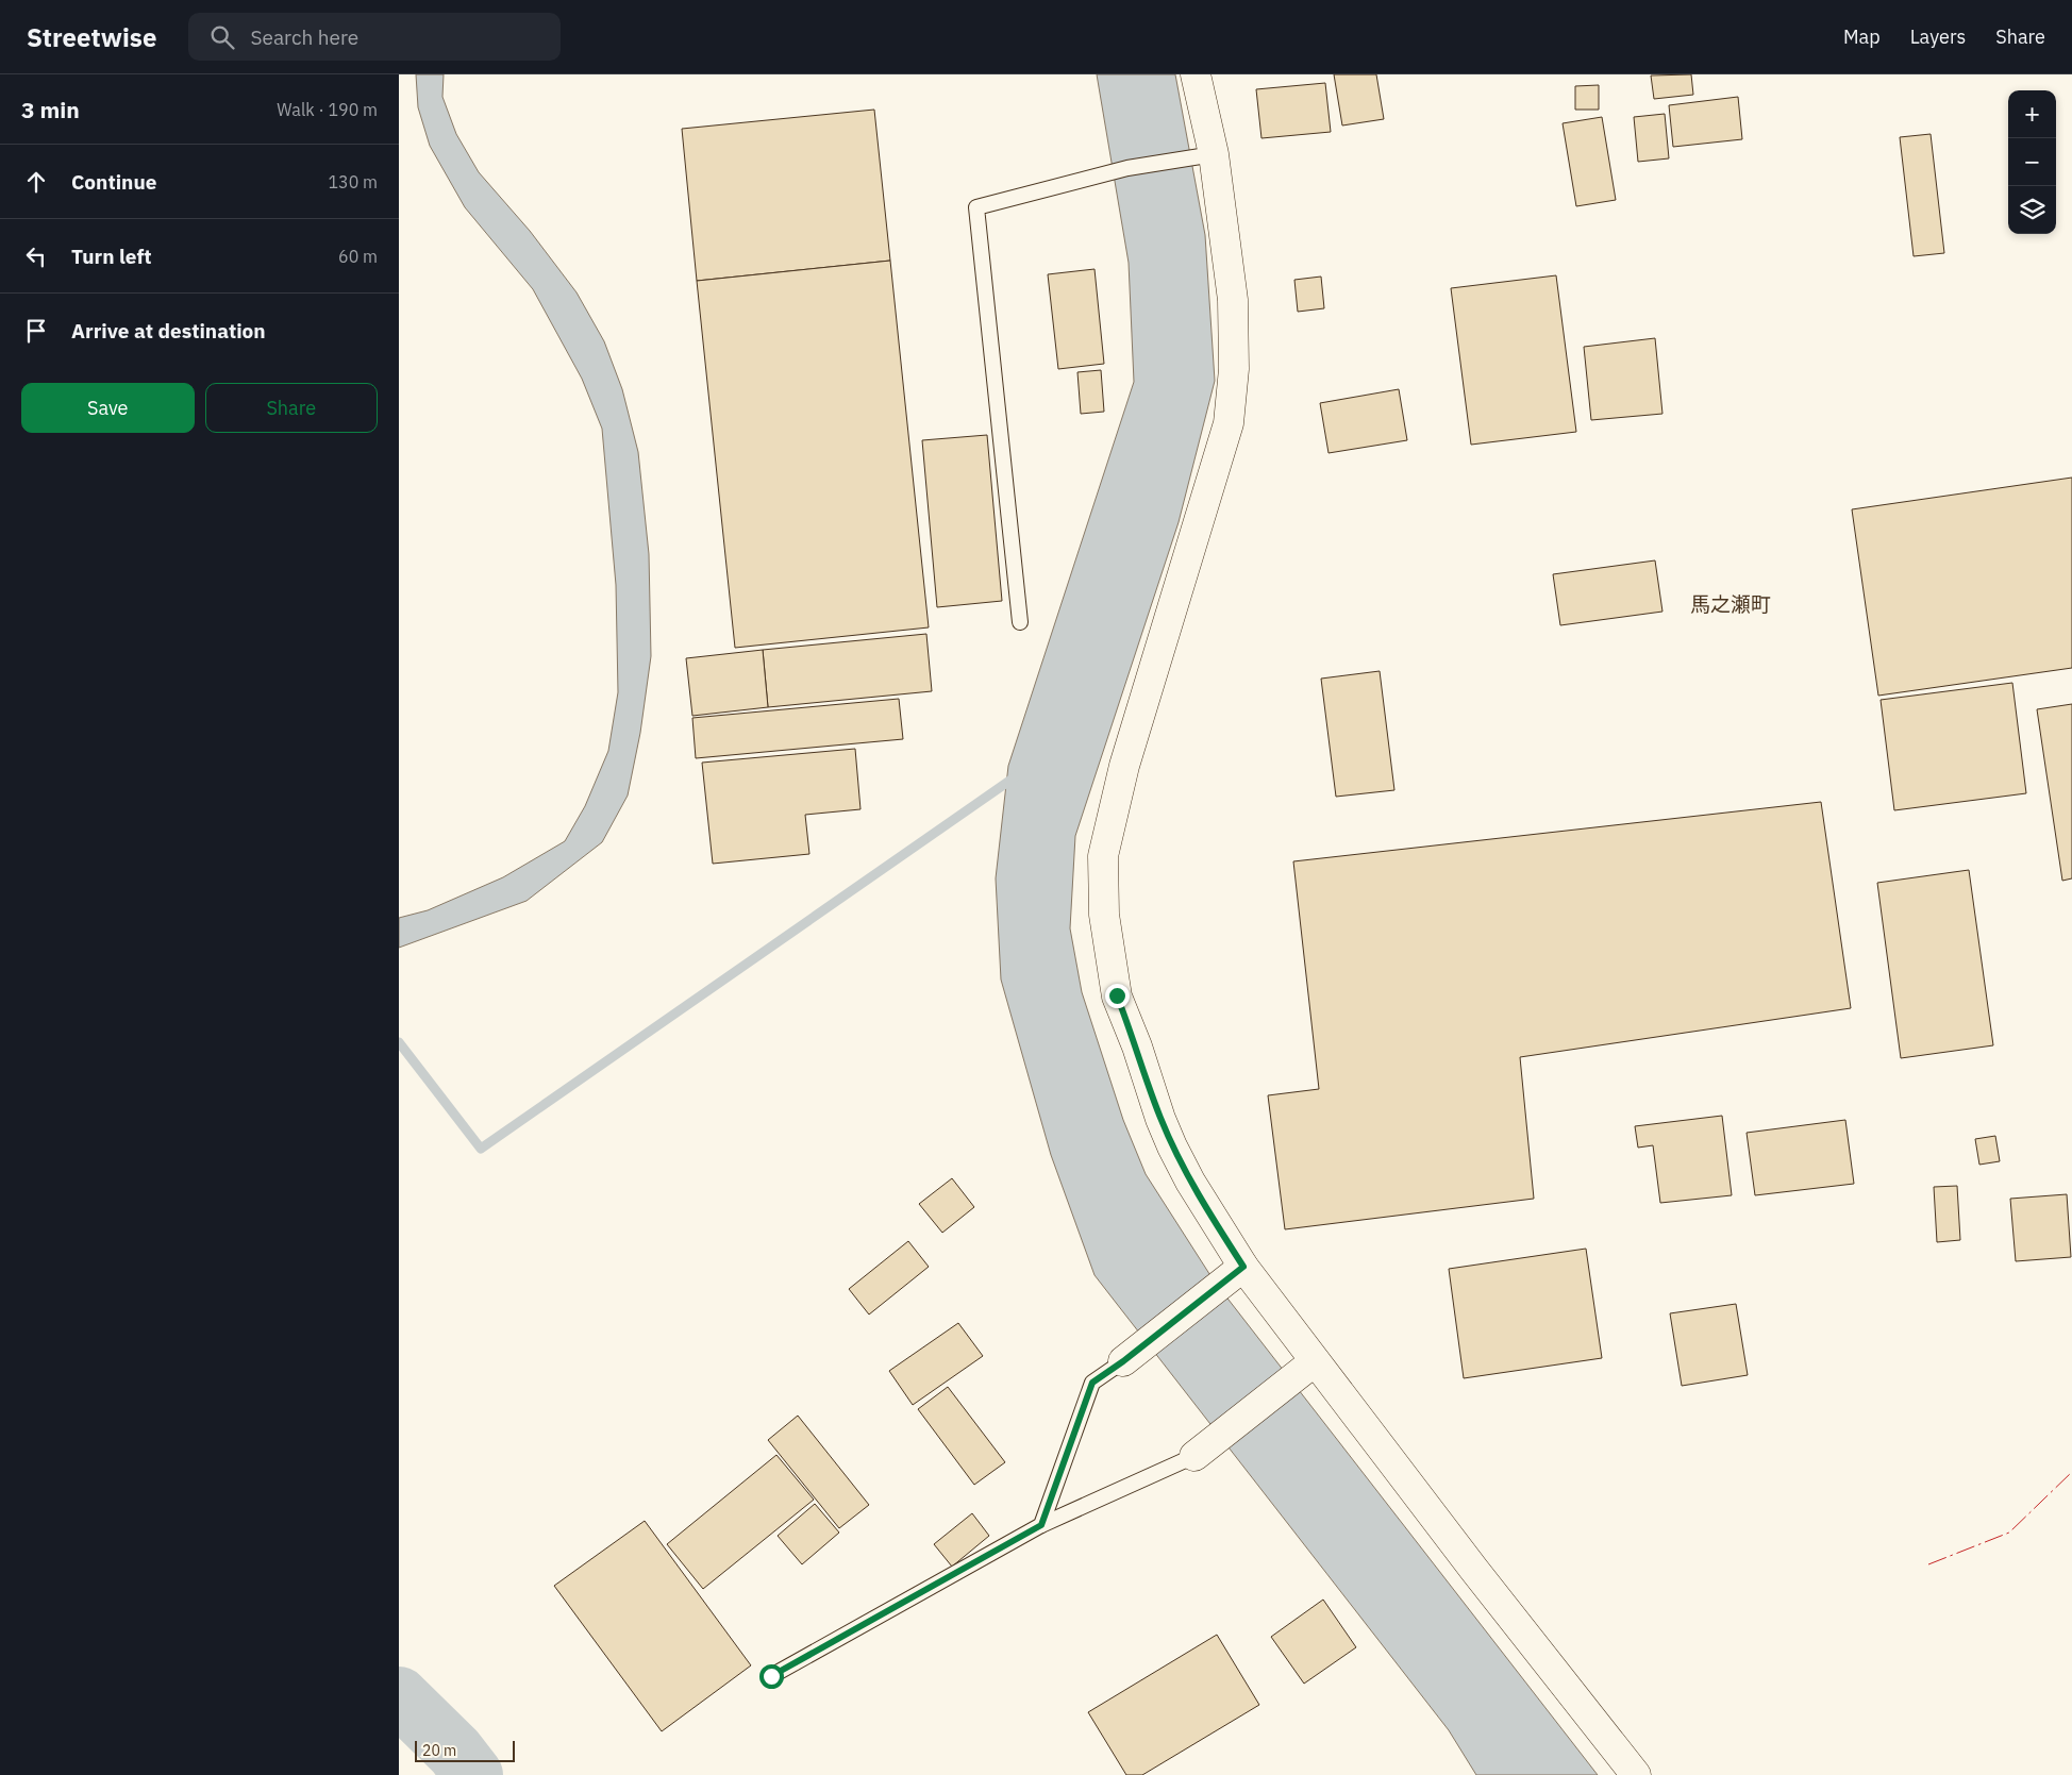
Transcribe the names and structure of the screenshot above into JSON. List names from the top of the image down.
{
  "districts": ["馬之瀬町"],
  "scale_bar": "20 m",
  "page": {
    "header": "Streetwise",
    "search": "Search here",
    "nav": ["Map", "Layers", "Share"],
    "heading": ["3 min", "Walk · 190 m"],
    "map_buttons": ["+", "−"],
    "list": [
      ["Continue", "130 m"],
      ["Turn left", "60 m"],
      "Arrive at destination"
    ],
    "buttons": ["Save", "Share"],
    "scale": "20 m"
  }
}
